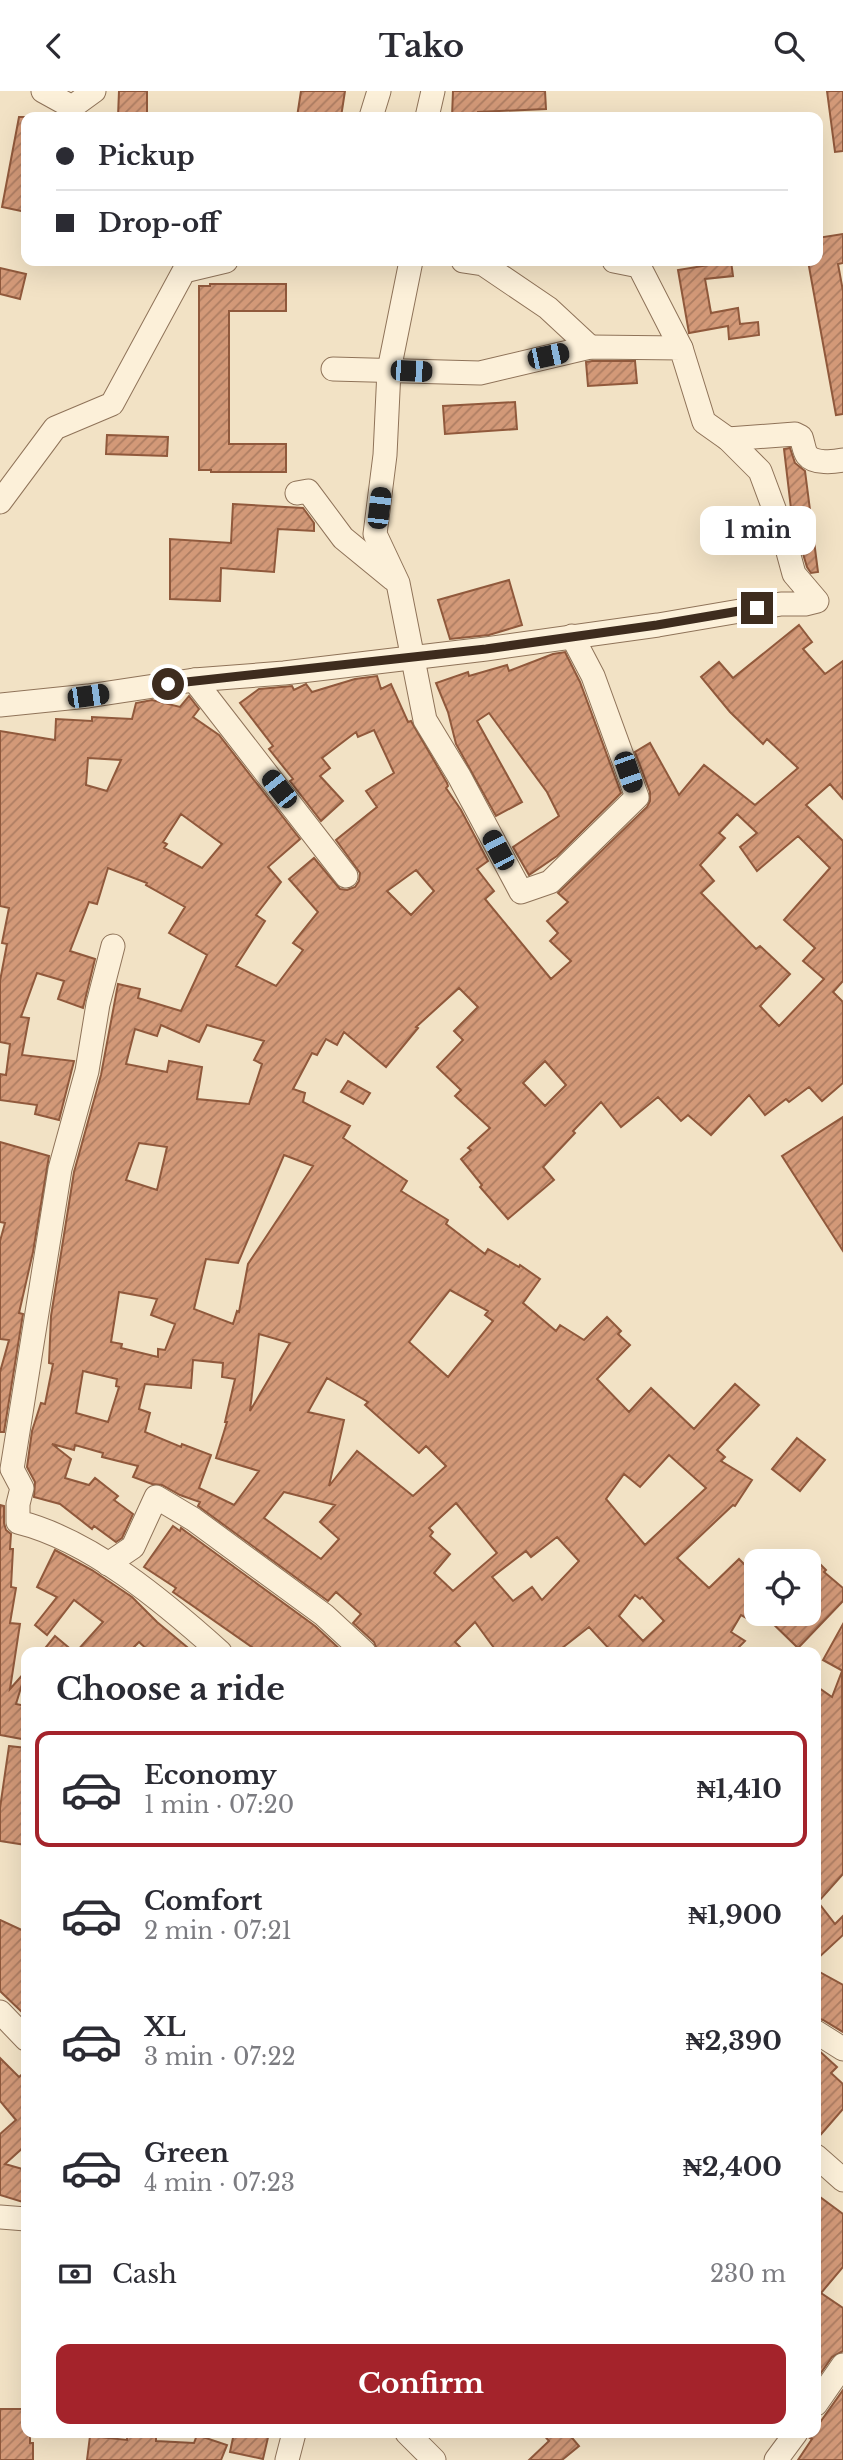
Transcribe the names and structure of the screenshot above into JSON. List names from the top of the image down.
{
  "page": {
    "header": "Tako",
    "banner": ["Pickup", "Drop-off"],
    "bubble": "1 min",
    "heading": "Choose a ride",
    "list": [
      {
        "name": "Economy",
        "note": "1 min · 07:20",
        "value": "₦1,410"
      },
      {
        "name": "Comfort",
        "note": "2 min · 07:21",
        "value": "₦1,900"
      },
      {
        "name": "XL",
        "note": "3 min · 07:22",
        "value": "₦2,390"
      },
      {
        "name": "Green",
        "note": "4 min · 07:23",
        "value": "₦2,400"
      }
    ],
    "pay": ["Cash", "230 m"],
    "buttons": "Confirm"
  }
}
